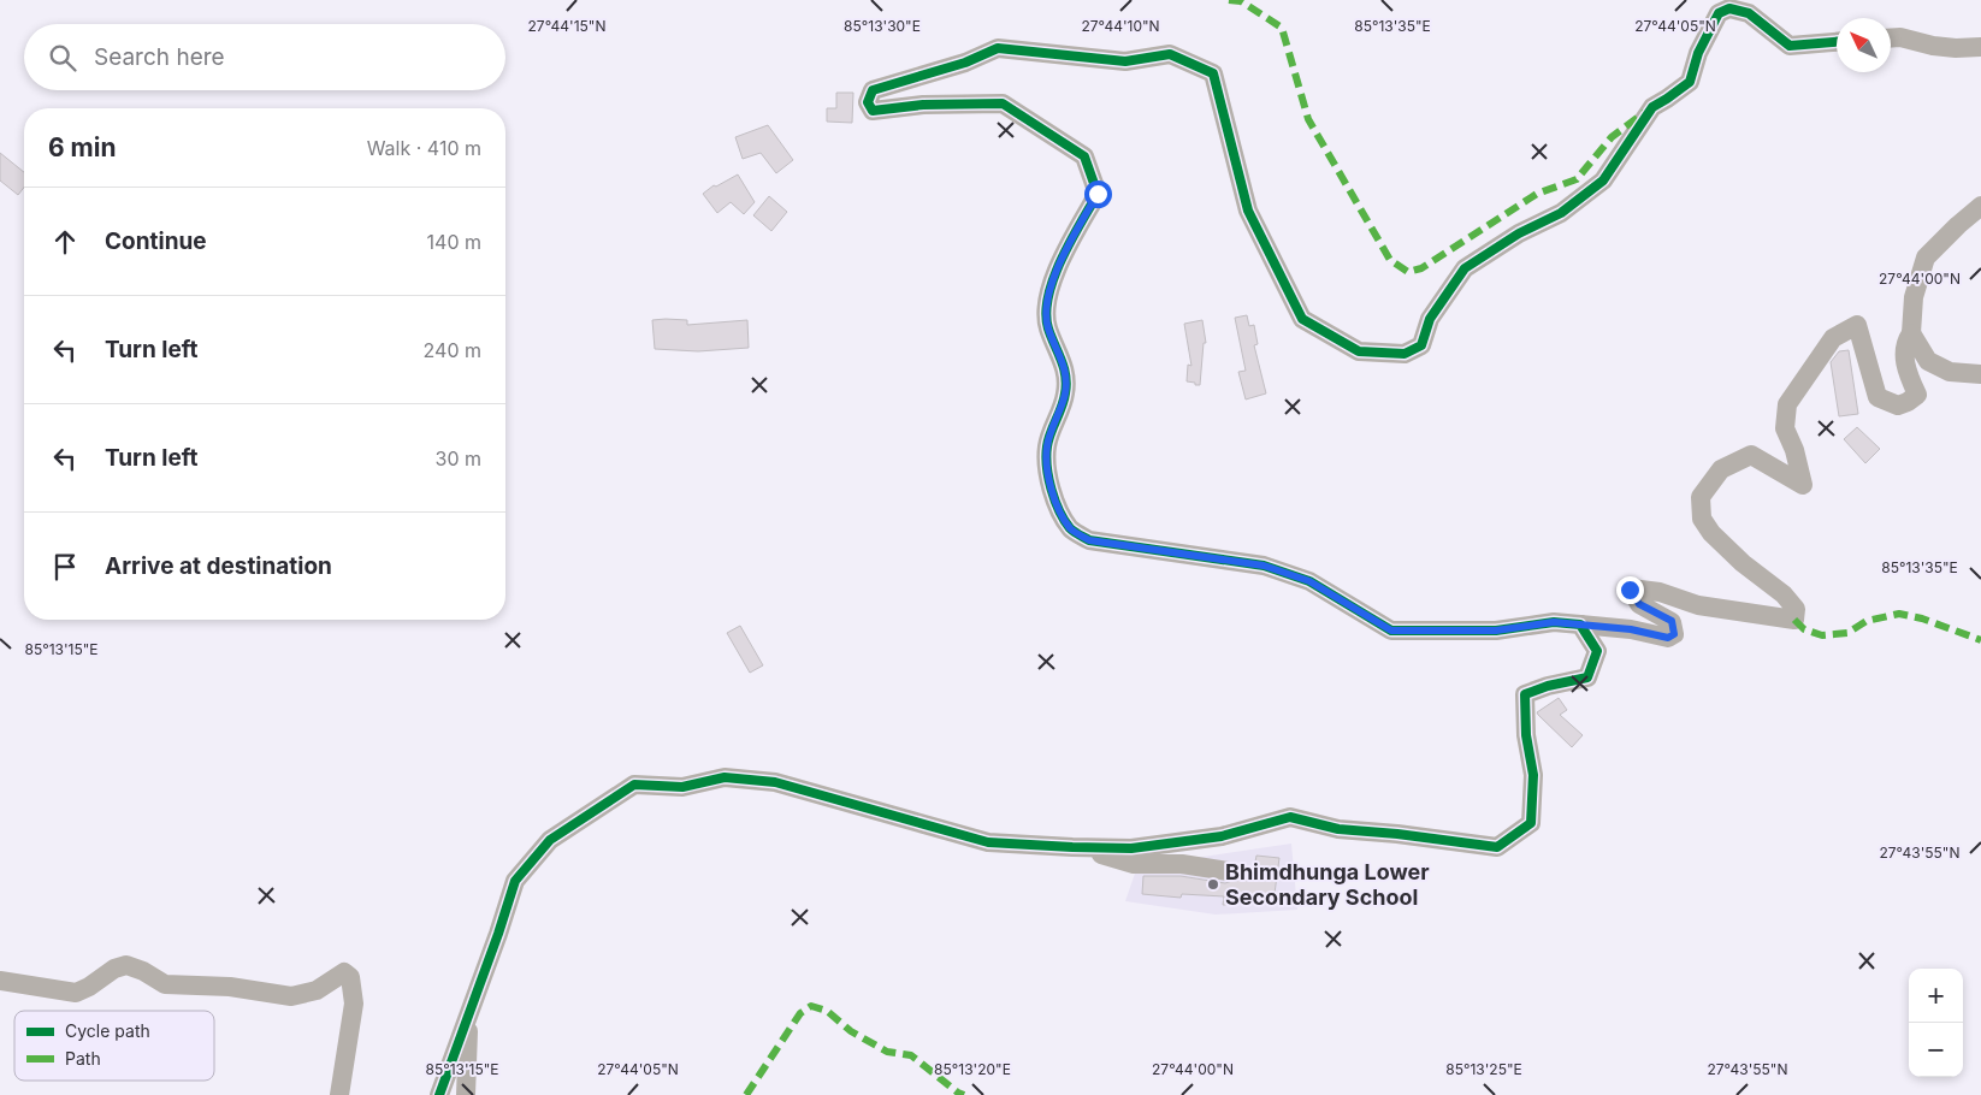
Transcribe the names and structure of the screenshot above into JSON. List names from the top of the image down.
{
  "places": ["Bhimdhunga Lower Secondary School"],
  "legend": ["Cycle path", "Path"],
  "north": "top left",
  "page": {
    "search": "Search here",
    "heading": ["6 min", "Walk · 410 m"],
    "list": [
      ["Continue", "140 m"],
      ["Turn left", "240 m"],
      ["Turn left", "30 m"],
      "Arrive at destination"
    ],
    "map_buttons": ["+", "−"]
  },
  "coordinates": [
    "85°13'30\"E",
    "85°13'35\"E",
    "27°44'15\"N",
    "27°44'10\"N",
    "27°44'05\"N",
    "27°44'00\"N",
    "85°13'15\"E",
    "27°43'55\"N",
    "85°13'20\"E",
    "85°13'25\"E"
  ]
}
